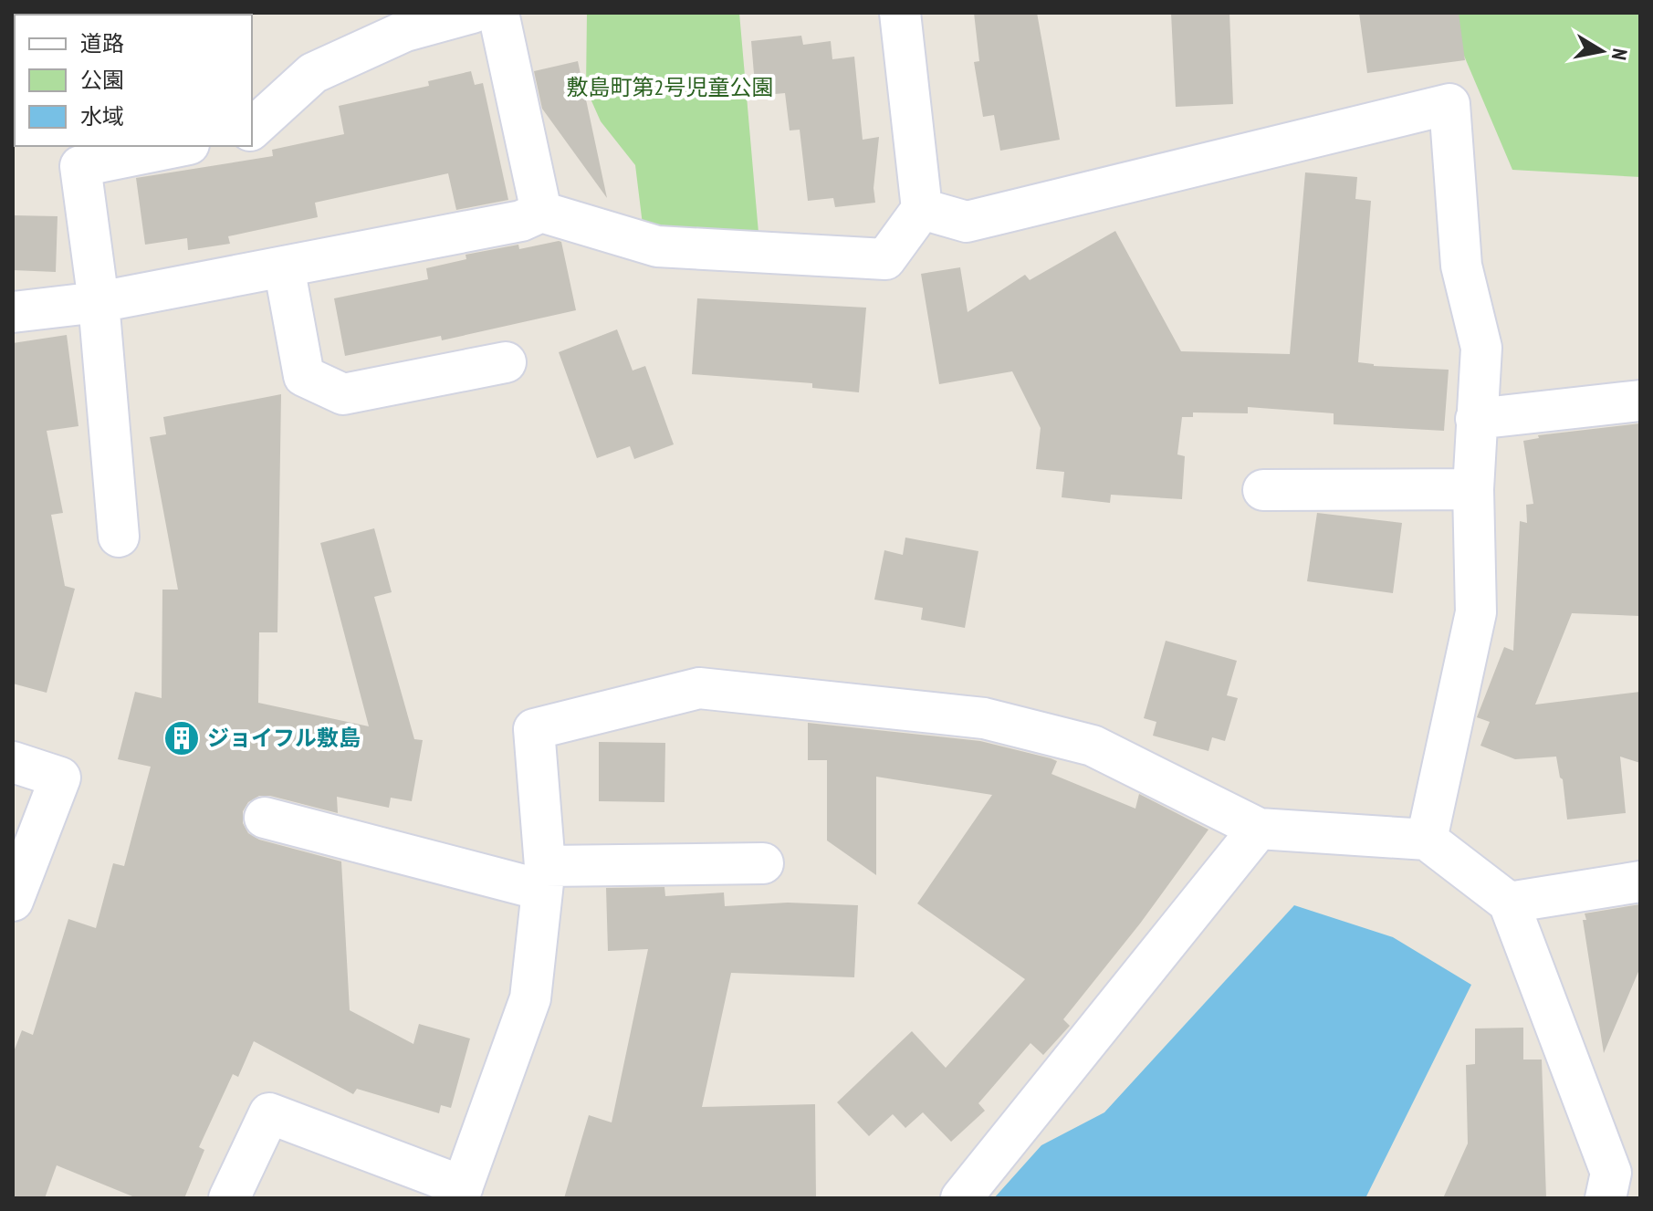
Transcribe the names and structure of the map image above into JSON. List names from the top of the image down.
{
  "parks": ["敷島町第2号児童公園"],
  "places": {
    "building": ["ジョイフル敷島"]
  },
  "legend": ["道路", "公園", "水域"],
  "north": "right"
}
